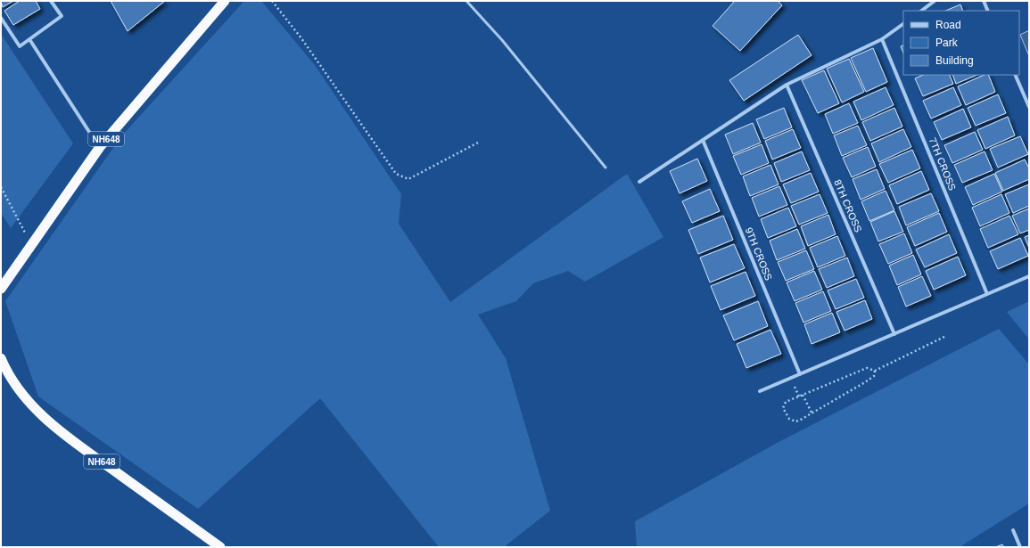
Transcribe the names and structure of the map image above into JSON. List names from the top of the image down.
{
  "streets": {
    "highway": ["NH648"],
    "street": ["7TH CROSS", "8TH CROSS", "9TH CROSS"]
  },
  "legend": ["Road", "Park", "Building"]
}
